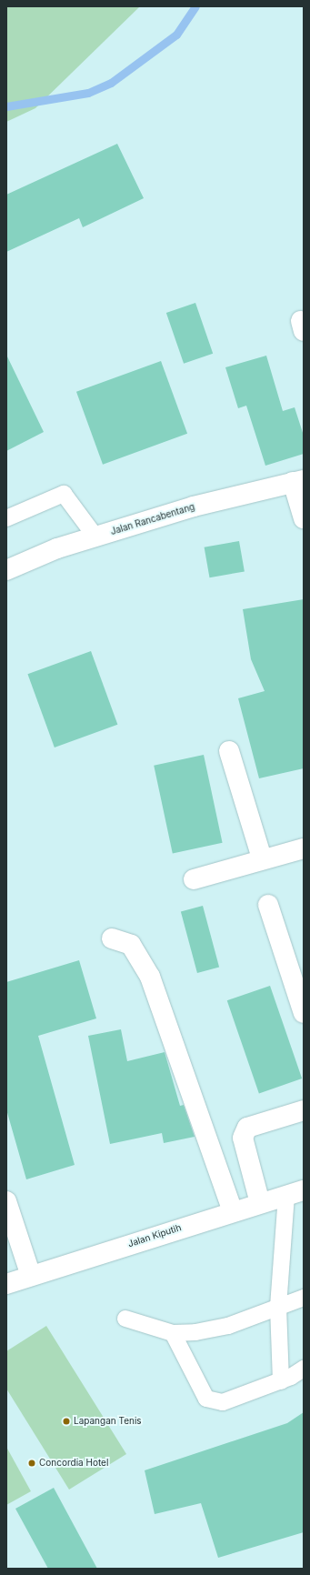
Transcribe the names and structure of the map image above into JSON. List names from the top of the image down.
{
  "streets": {
    "street": ["Jalan Rancabentang", "Jalan Kiputih"]
  },
  "places": ["Lapangan Tenis", "Concordia Hotel"]
}
